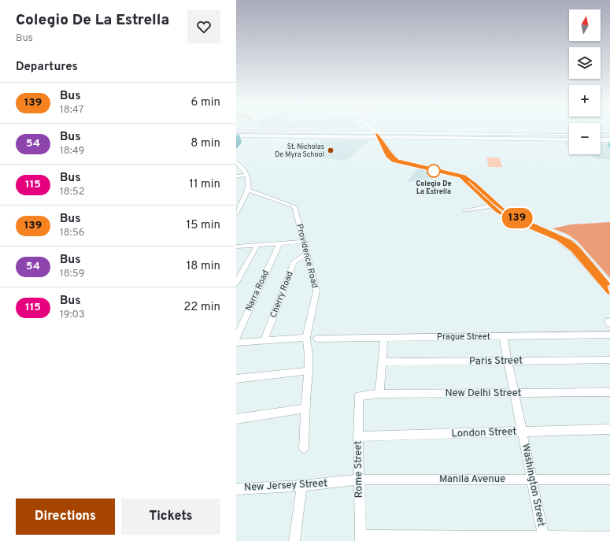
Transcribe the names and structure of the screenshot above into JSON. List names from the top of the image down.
{
  "streets": {
    "street": [
      "Providence Road",
      "Narra Road",
      "Cherry Road",
      "Prague Street",
      "Paris Street",
      "New Delhi Street",
      "London Street",
      "Rome Street",
      "Manila Avenue",
      "Washington Street",
      "New Jersey Street"
    ]
  },
  "crossings": [
    ["Providence Road", "Cherry Road"],
    ["Prague Street", "Washington Street"],
    ["Paris Street", "Washington Street"],
    ["New Delhi Street", "Rome Street"],
    ["New Delhi Street", "Washington Street"],
    ["London Street", "Rome Street"],
    ["London Street", "Washington Street"],
    ["Rome Street", "Manila Avenue"],
    ["Manila Avenue", "Washington Street"],
    ["Manila Avenue", "New Jersey Street"]
  ],
  "places": ["St. Nicholas De Myra School", "Colegio De La Estrella"],
  "lines": ["bus line 139"],
  "north": "top",
  "page": {
    "heading": [
      ["Colegio De La Estrella", "Bus"],
      "Departures"
    ],
    "on_map": "139",
    "map_buttons": ["+", "−"],
    "list": [
      {
        "mark": "139",
        "name": "Bus",
        "note": "18:47",
        "value": "6 min"
      },
      {
        "mark": "54",
        "name": "Bus",
        "note": "18:49",
        "value": "8 min"
      },
      {
        "mark": "115",
        "name": "Bus",
        "note": "18:52",
        "value": "11 min"
      },
      {
        "mark": "139",
        "name": "Bus",
        "note": "18:56",
        "value": "15 min"
      },
      {
        "mark": "54",
        "name": "Bus",
        "note": "18:59",
        "value": "18 min"
      },
      {
        "mark": "115",
        "name": "Bus",
        "note": "19:03",
        "value": "22 min"
      }
    ],
    "buttons": ["Directions", "Tickets"]
  }
}
